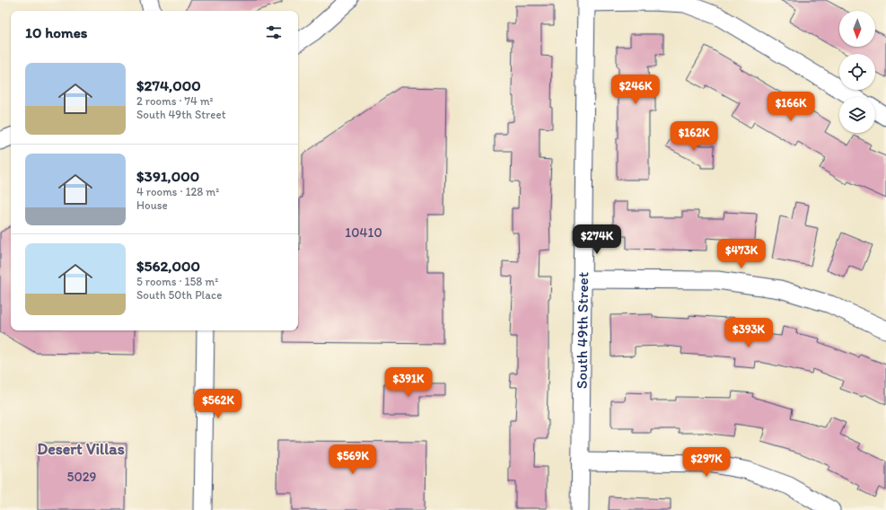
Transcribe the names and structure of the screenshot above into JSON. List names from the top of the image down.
{
  "streets": {
    "street": ["South 49th Street"]
  },
  "districts": ["Desert Villas"],
  "house_numbers": ["10410", "5029"],
  "north": "bottom",
  "page": {
    "heading": "10 homes",
    "list": [
      {
        "name": "$274,000",
        "note": "2 rooms · 74 m² · South 49th Street"
      },
      {
        "name": "$391,000",
        "note": "4 rooms · 128 m² · House"
      },
      {
        "name": "$562,000",
        "note": "5 rooms · 158 m² · South 50th Place"
      }
    ],
    "price": [
      "$246K",
      "$166K",
      "$162K",
      "$274K",
      "$473K",
      "$393K",
      "$391K",
      "$562K",
      "$569K",
      "$297K"
    ]
  }
}
